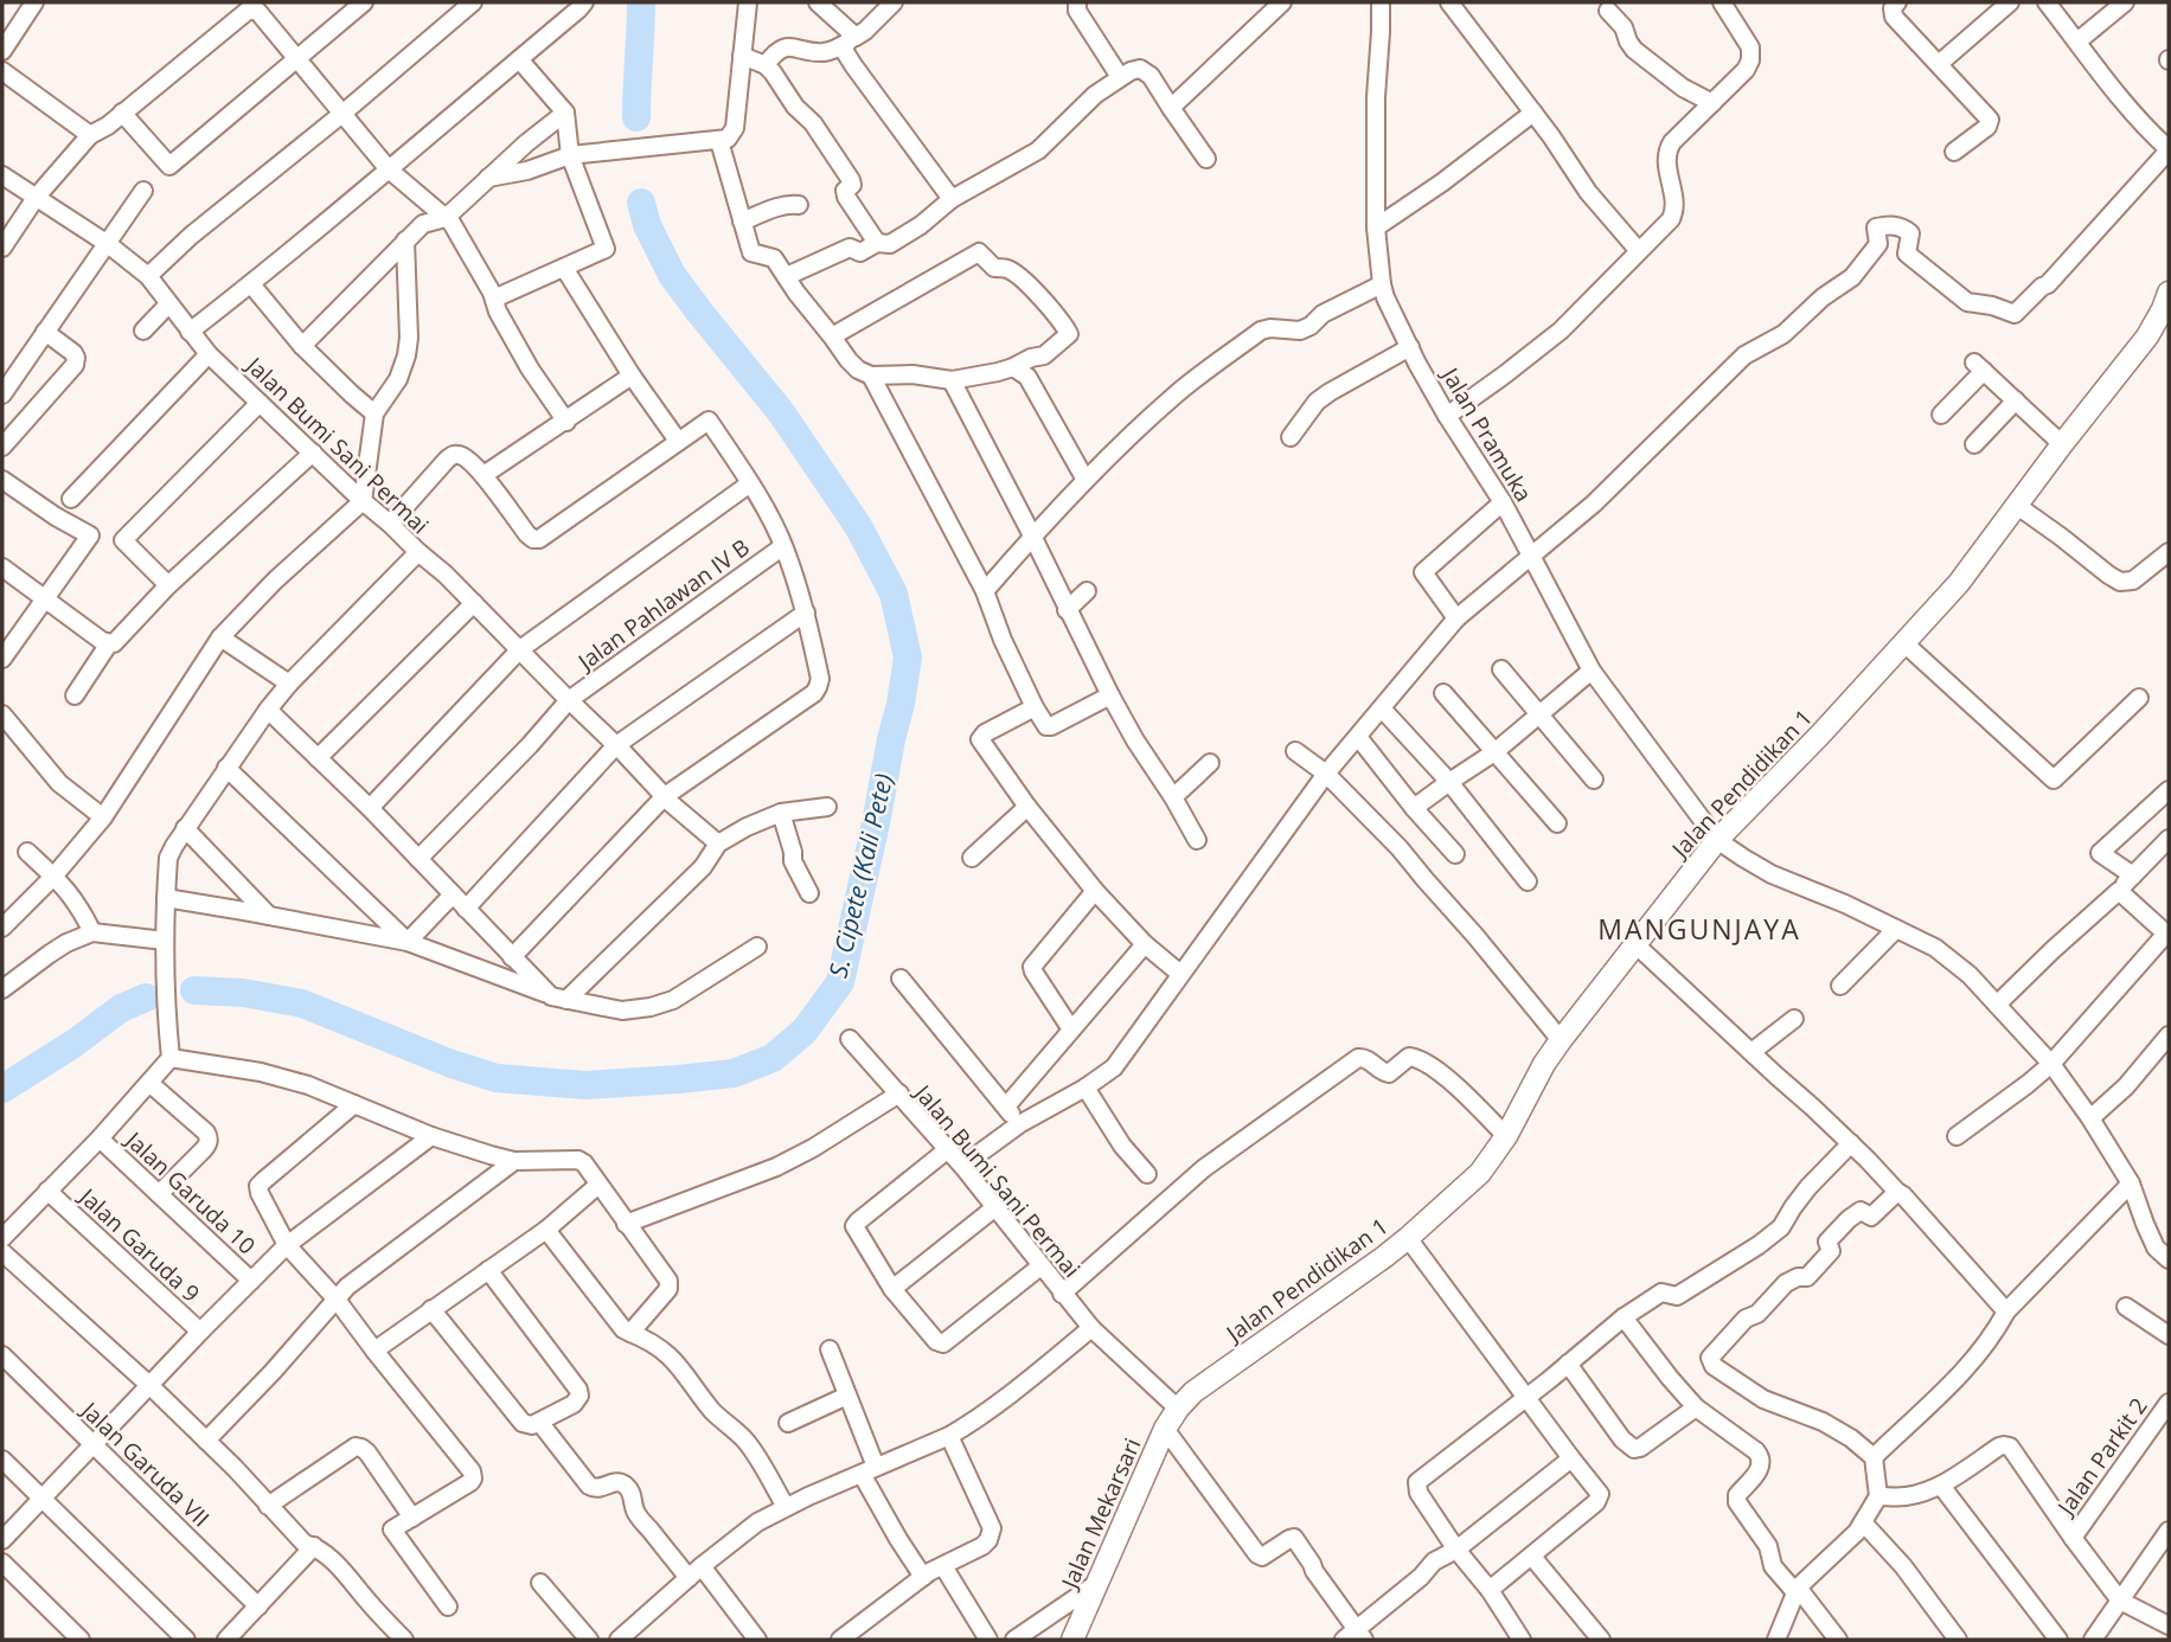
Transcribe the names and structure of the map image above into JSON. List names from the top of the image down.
{
  "streets": {
    "street": [
      "Jalan Pramuka",
      "Jalan Bumi Sani Permai",
      "Jalan Pahlawan IV B",
      "Jalan Pendidikan 1",
      "Jalan Garuda 10",
      "Jalan Garuda 9",
      "Jalan Parkit 2",
      "Jalan Garuda VII",
      "Jalan Mekarsari"
    ]
  },
  "crossings": [
    ["Jalan Pramuka", "Jalan Pendidikan 1"],
    ["Jalan Bumi Sani Permai", "Jalan Pendidikan 1"],
    ["Jalan Bumi Sani Permai", "Jalan Mekarsari"],
    ["Jalan Pendidikan 1", "Jalan Mekarsari"]
  ],
  "districts": ["MANGUNJAYA"],
  "water": ["S. Cipete (Kali Pete)"]
}
